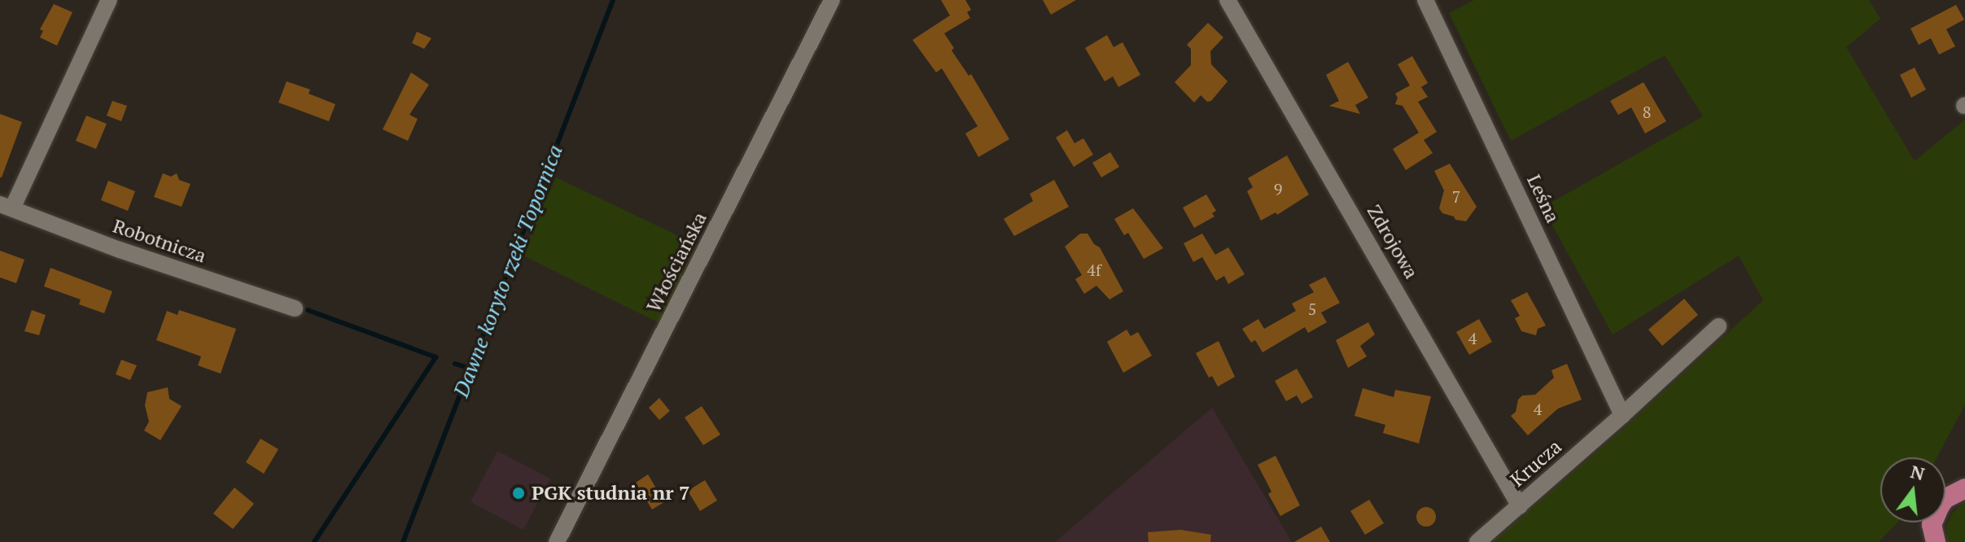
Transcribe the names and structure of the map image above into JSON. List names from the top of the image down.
{
  "streets": {
    "street": [
      "Leśna",
      "Robotnicza",
      "Zdrojowa",
      "Włościańska",
      "Krucza"
    ]
  },
  "crossings": [
    ["Leśna", "Krucza"],
    ["Zdrojowa", "Krucza"]
  ],
  "water": ["Dawne koryto rzeki Topornica"],
  "places": ["PGK studnia nr 7"],
  "house_numbers": [
    "8",
    "9",
    "7",
    "4f",
    "5",
    "4",
    "4"
  ],
  "north": "top"
}
